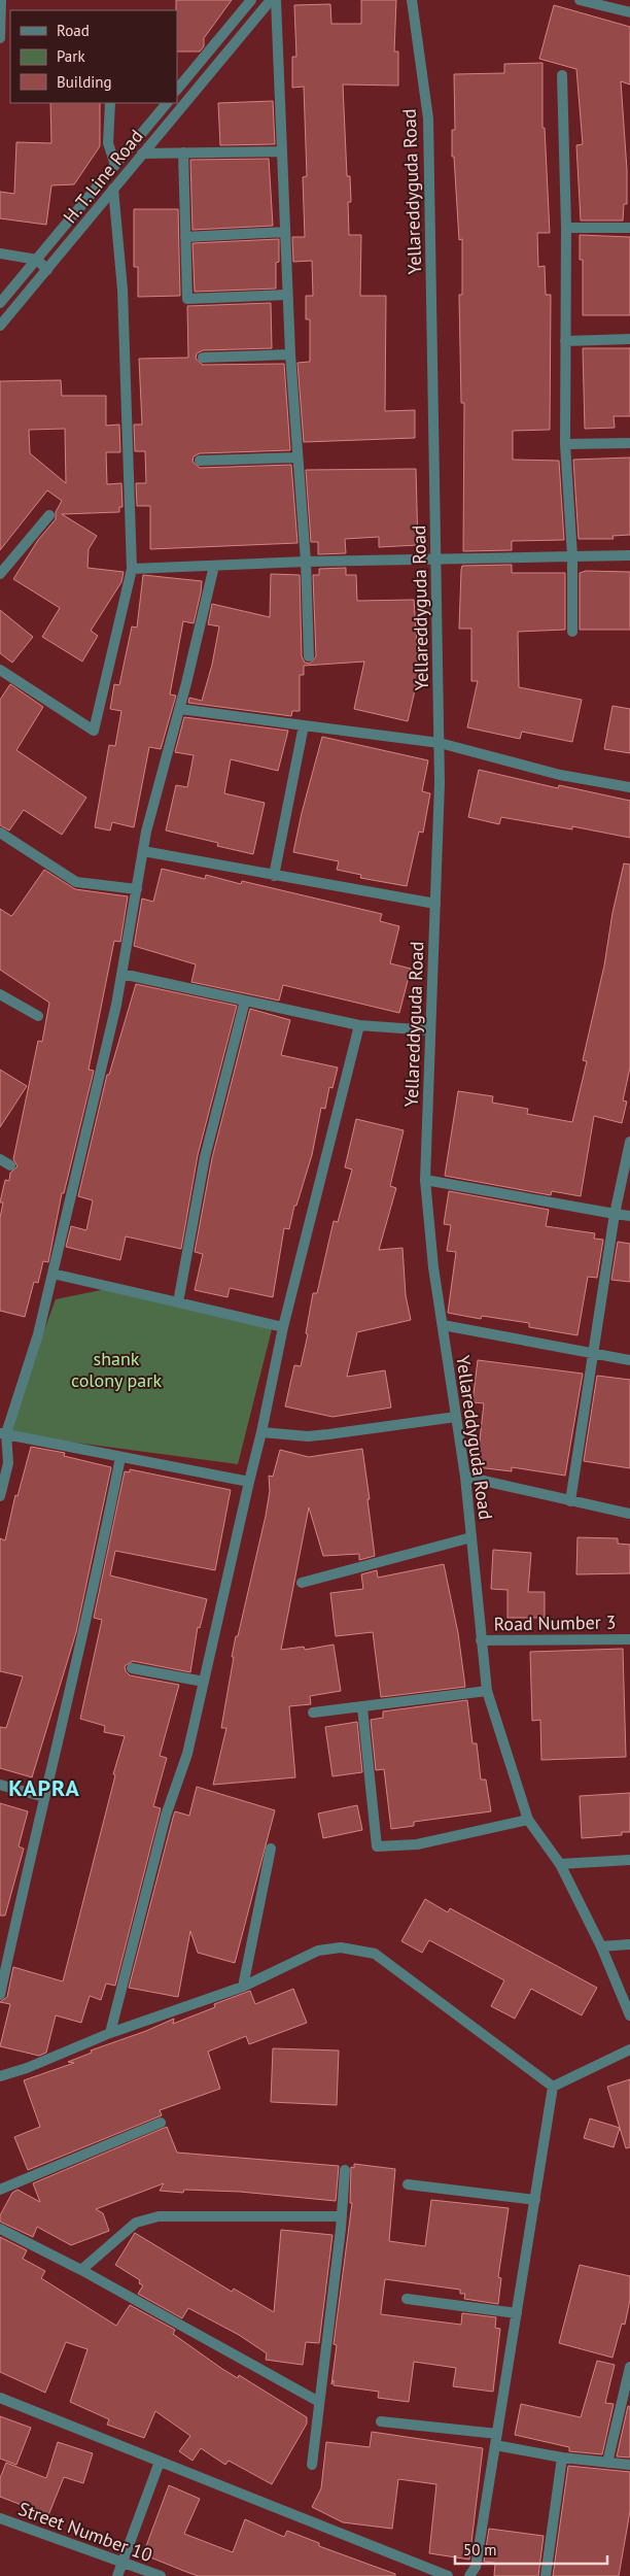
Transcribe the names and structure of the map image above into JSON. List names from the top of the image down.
{
  "streets": {
    "street": [
      "H. T. Line Road",
      "Yellareddyguda Road",
      "Road Number 3",
      "Street Number 10"
    ]
  },
  "crossings": [
    ["Yellareddyguda Road", "Road Number 3"]
  ],
  "districts": ["KAPRA"],
  "parks": ["shank colony park"],
  "legend": ["Road", "Park", "Building"],
  "scale_bar": "50 m"
}
